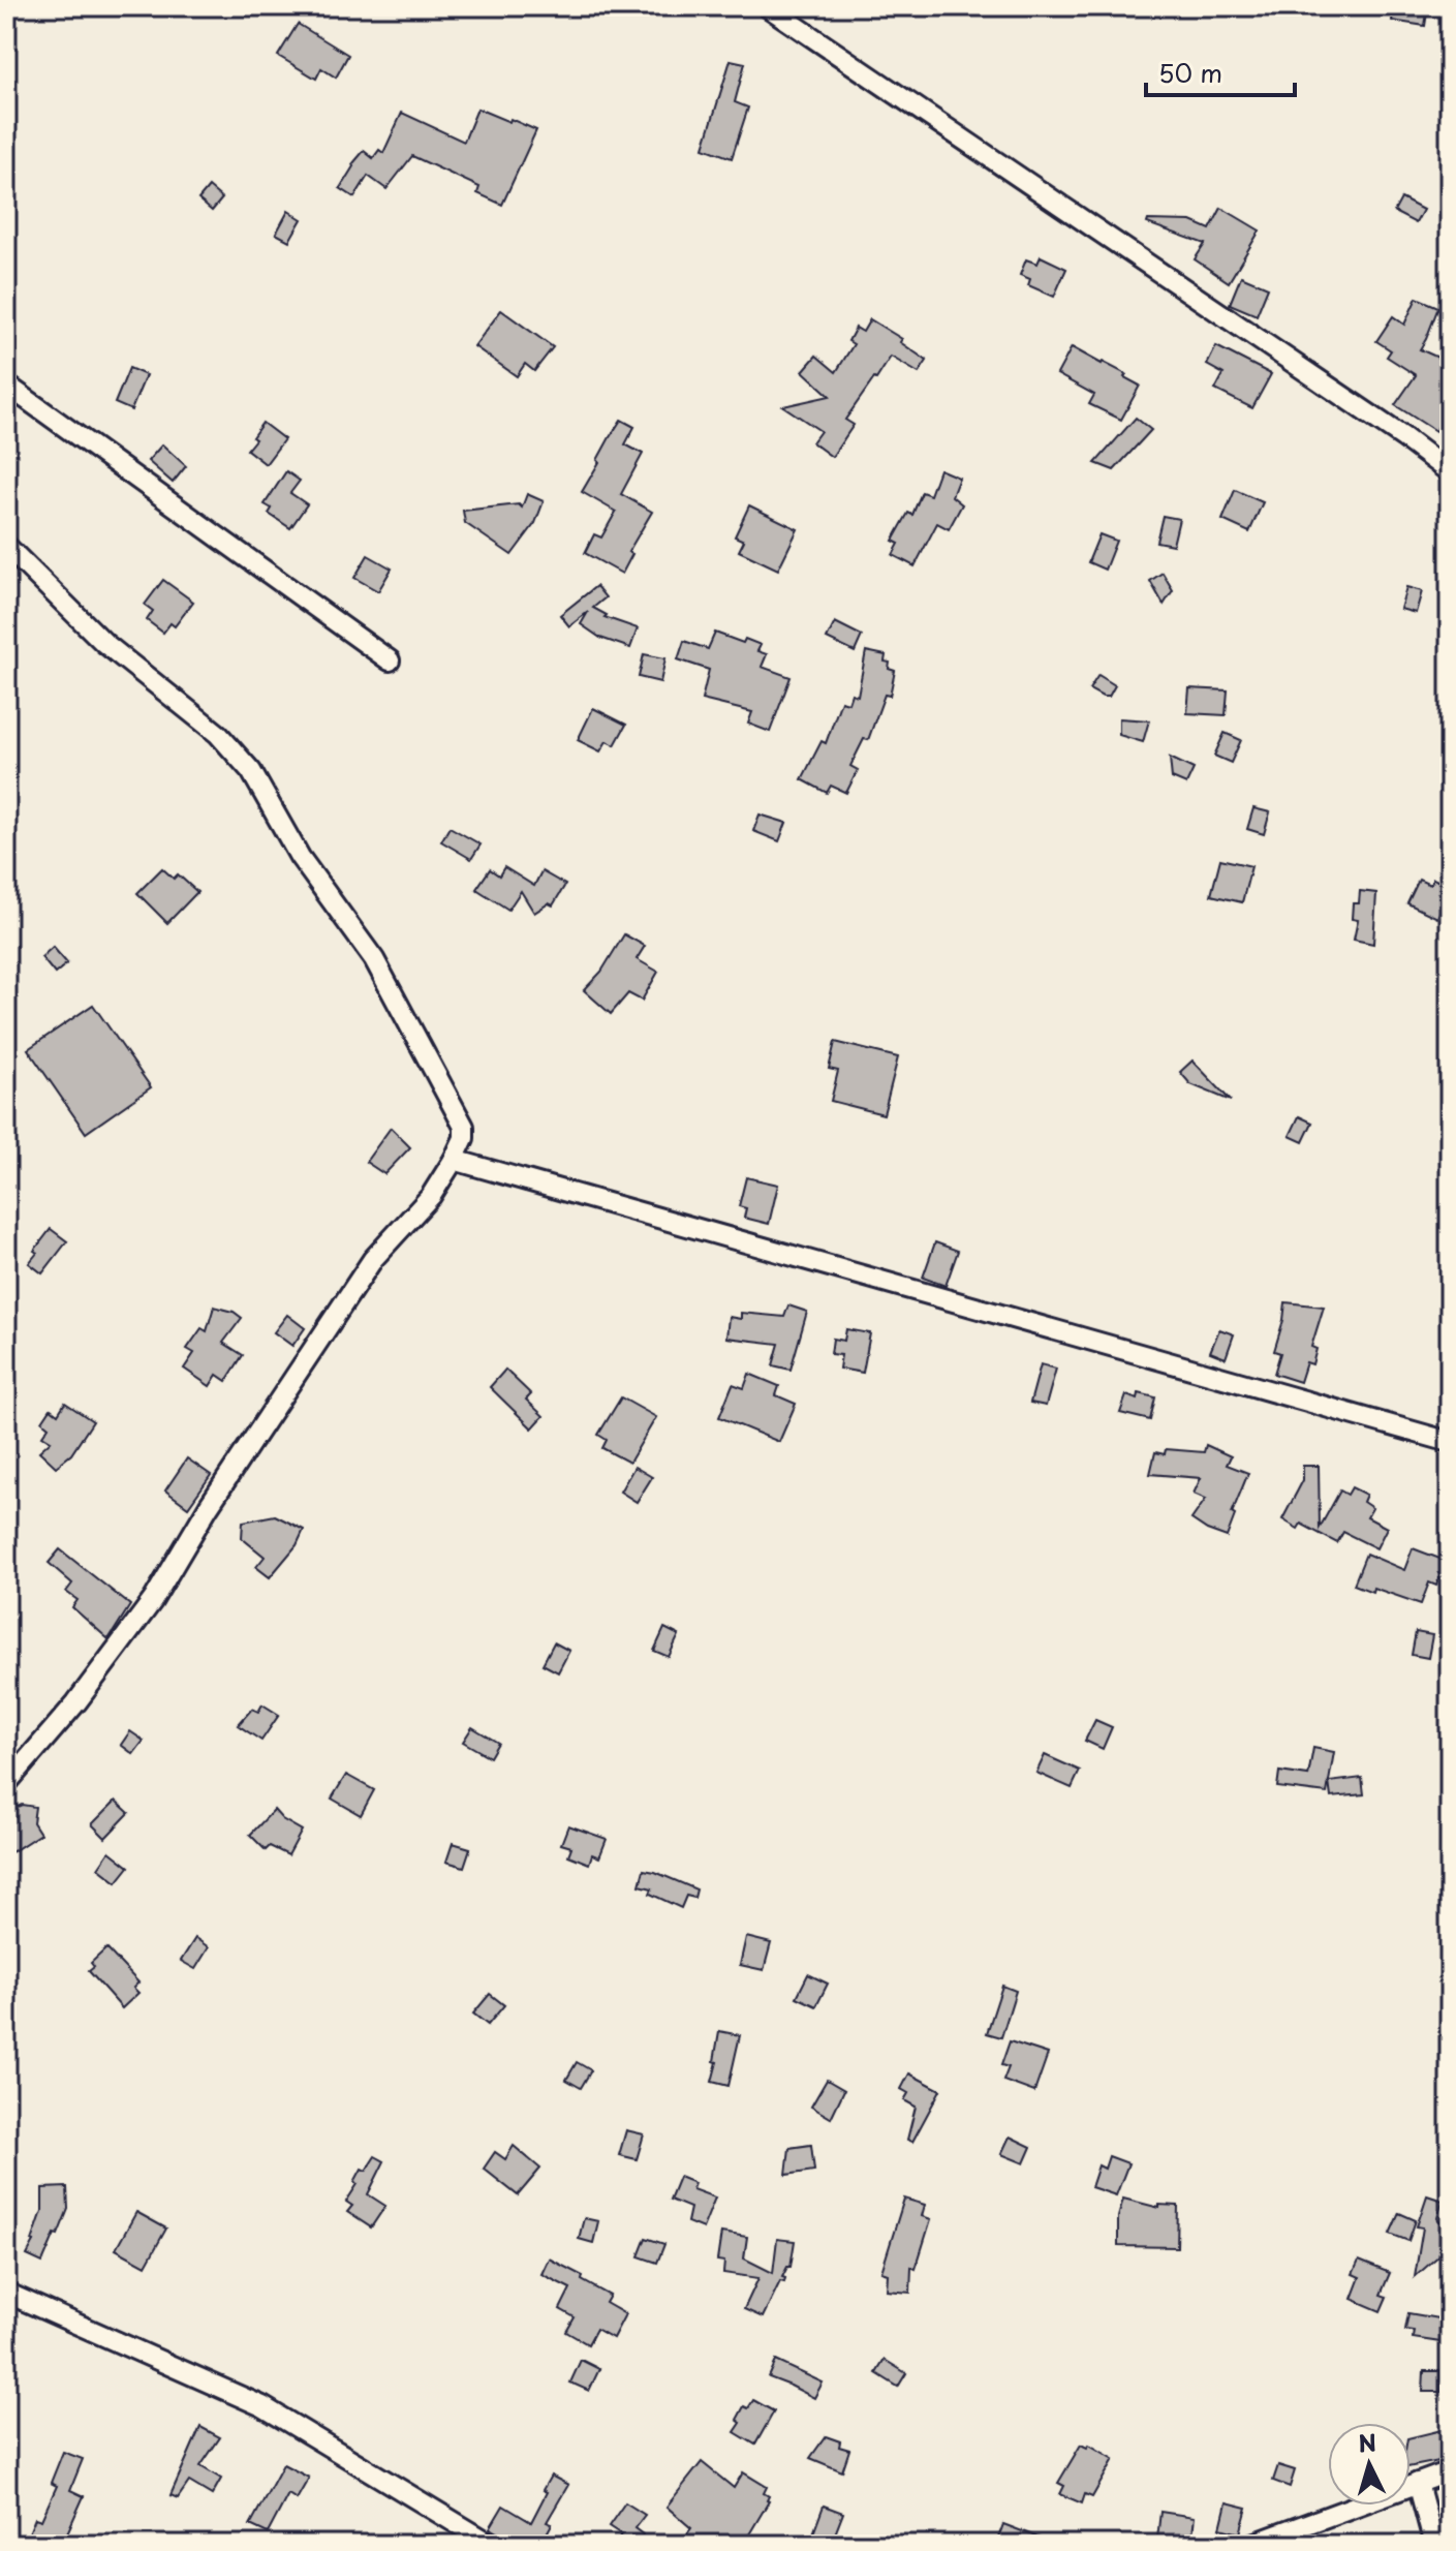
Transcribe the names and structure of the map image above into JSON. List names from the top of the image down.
{
  "scale_bar": "50 m",
  "north": "top"
}
